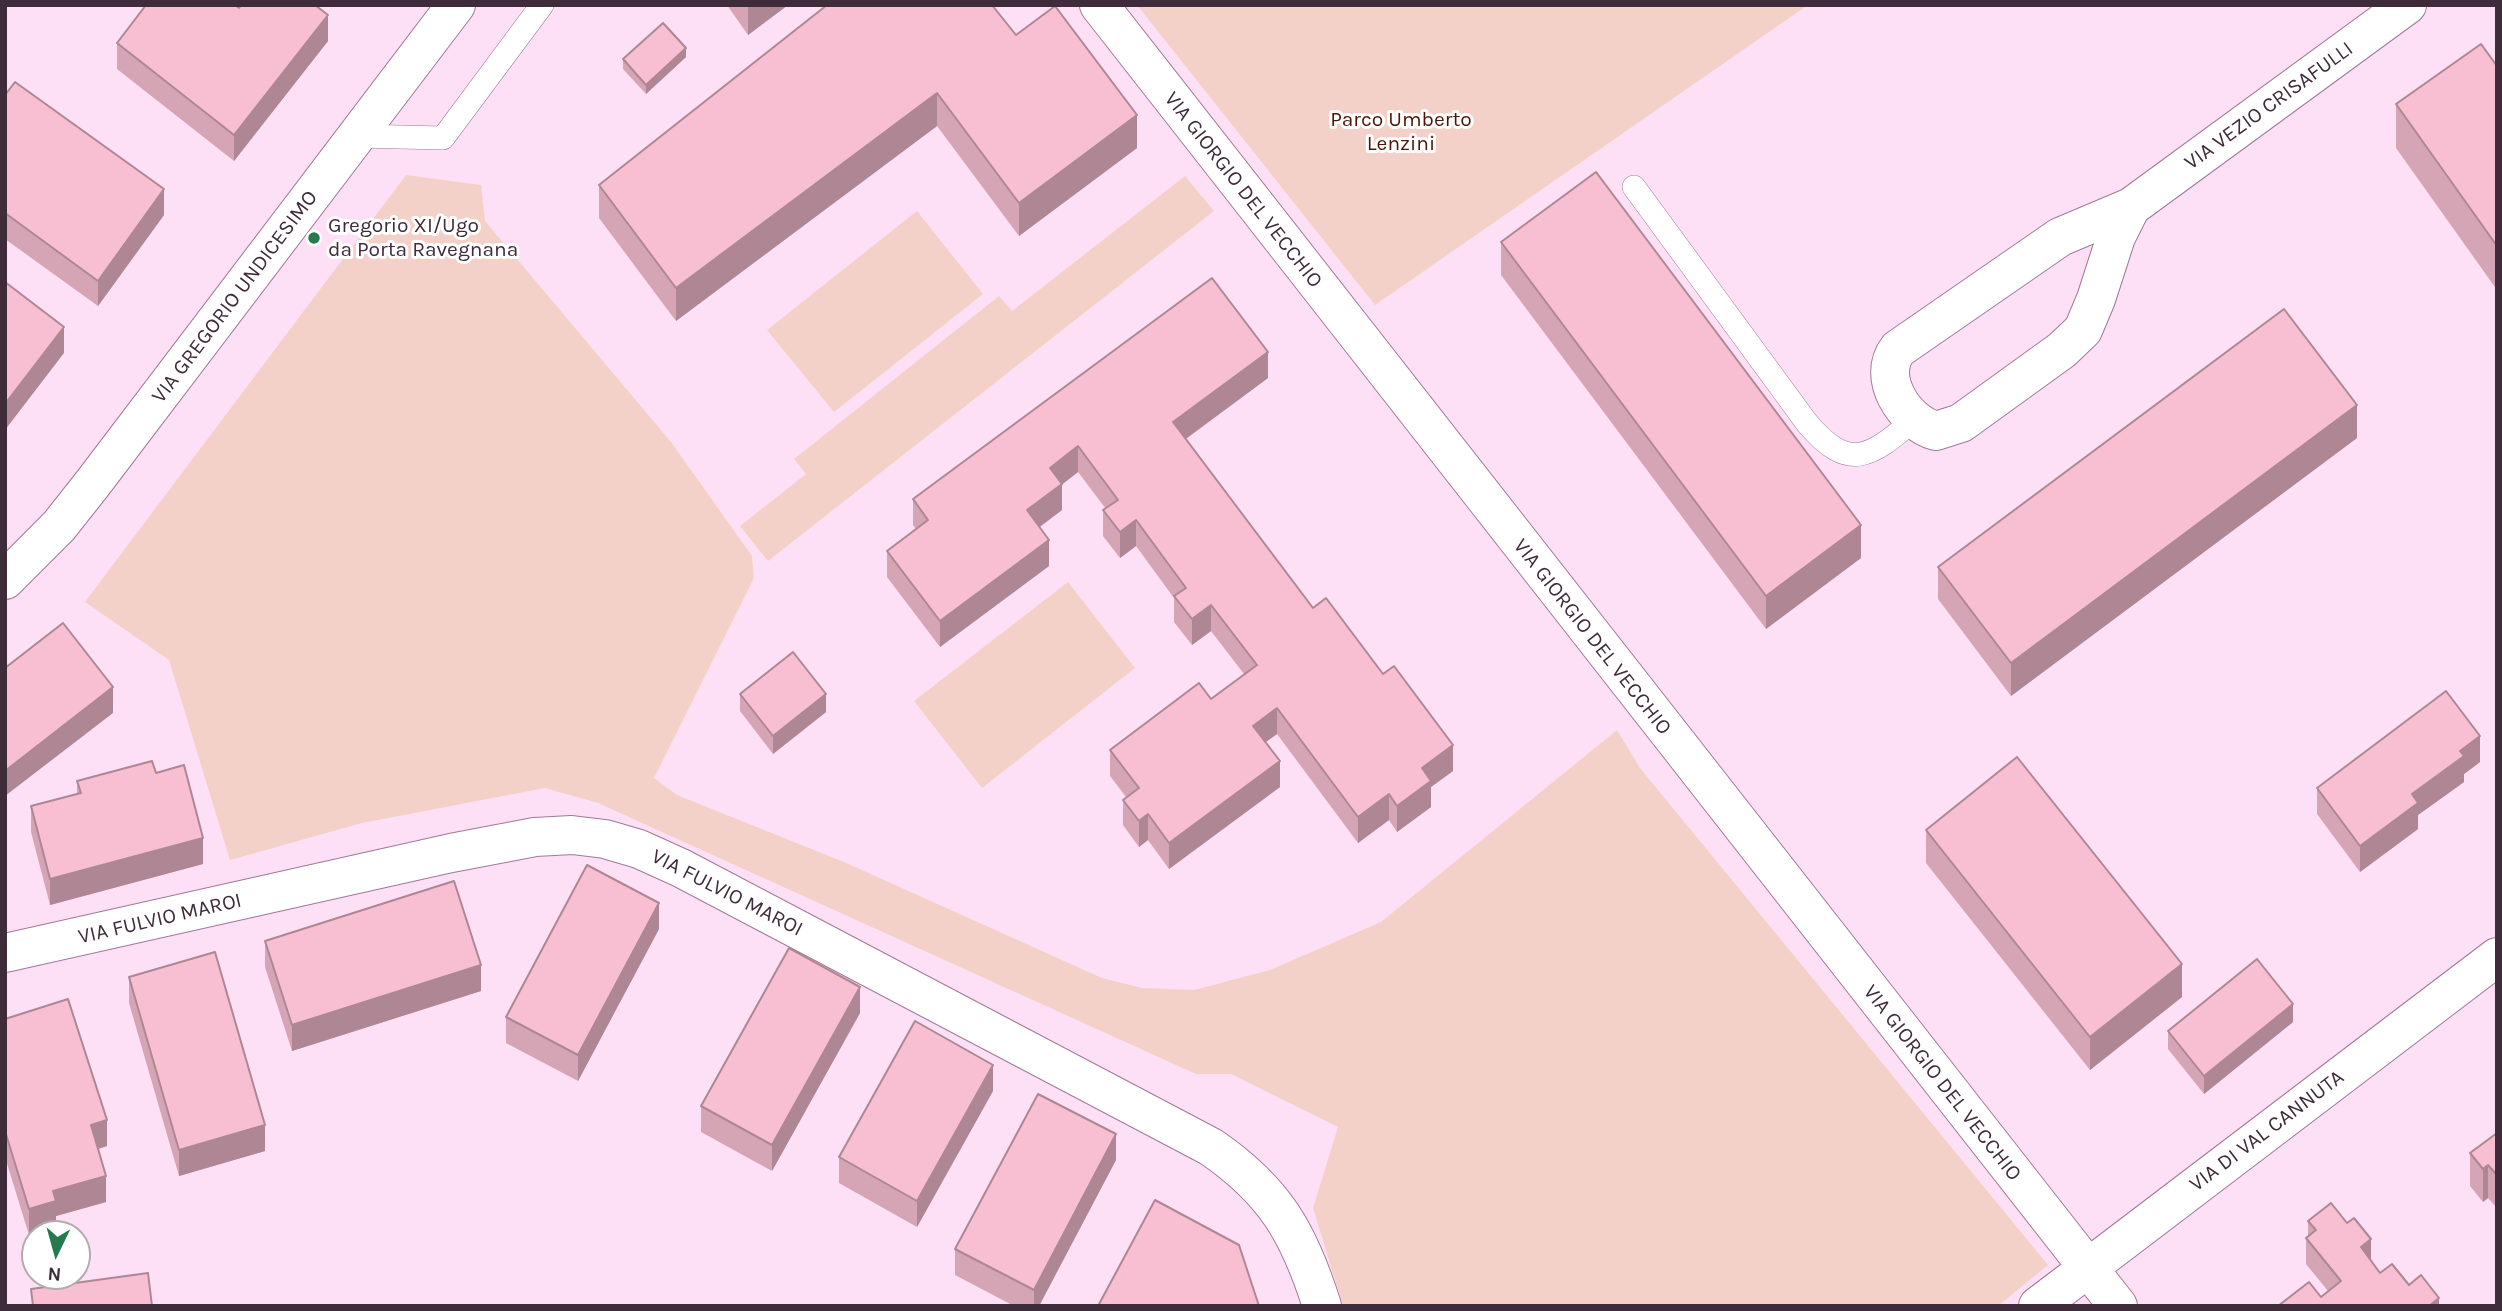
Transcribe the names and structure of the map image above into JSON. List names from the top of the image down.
{
  "streets": {
    "street": [
      "VIA VEZIO CRISAFULLI",
      "VIA GIORGIO DEL VECCHIO",
      "VIA GREGORIO UNDICESIMO",
      "VIA FULVIO MAROI",
      "VIA DI VAL CANNUTA"
    ]
  },
  "crossings": [
    ["VIA GIORGIO DEL VECCHIO", "VIA DI VAL CANNUTA"]
  ],
  "parks": ["Parco Umberto Lenzini"],
  "places": ["Gregorio XI/Ugo da Porta Ravegnana"],
  "north": "bottom"
}
